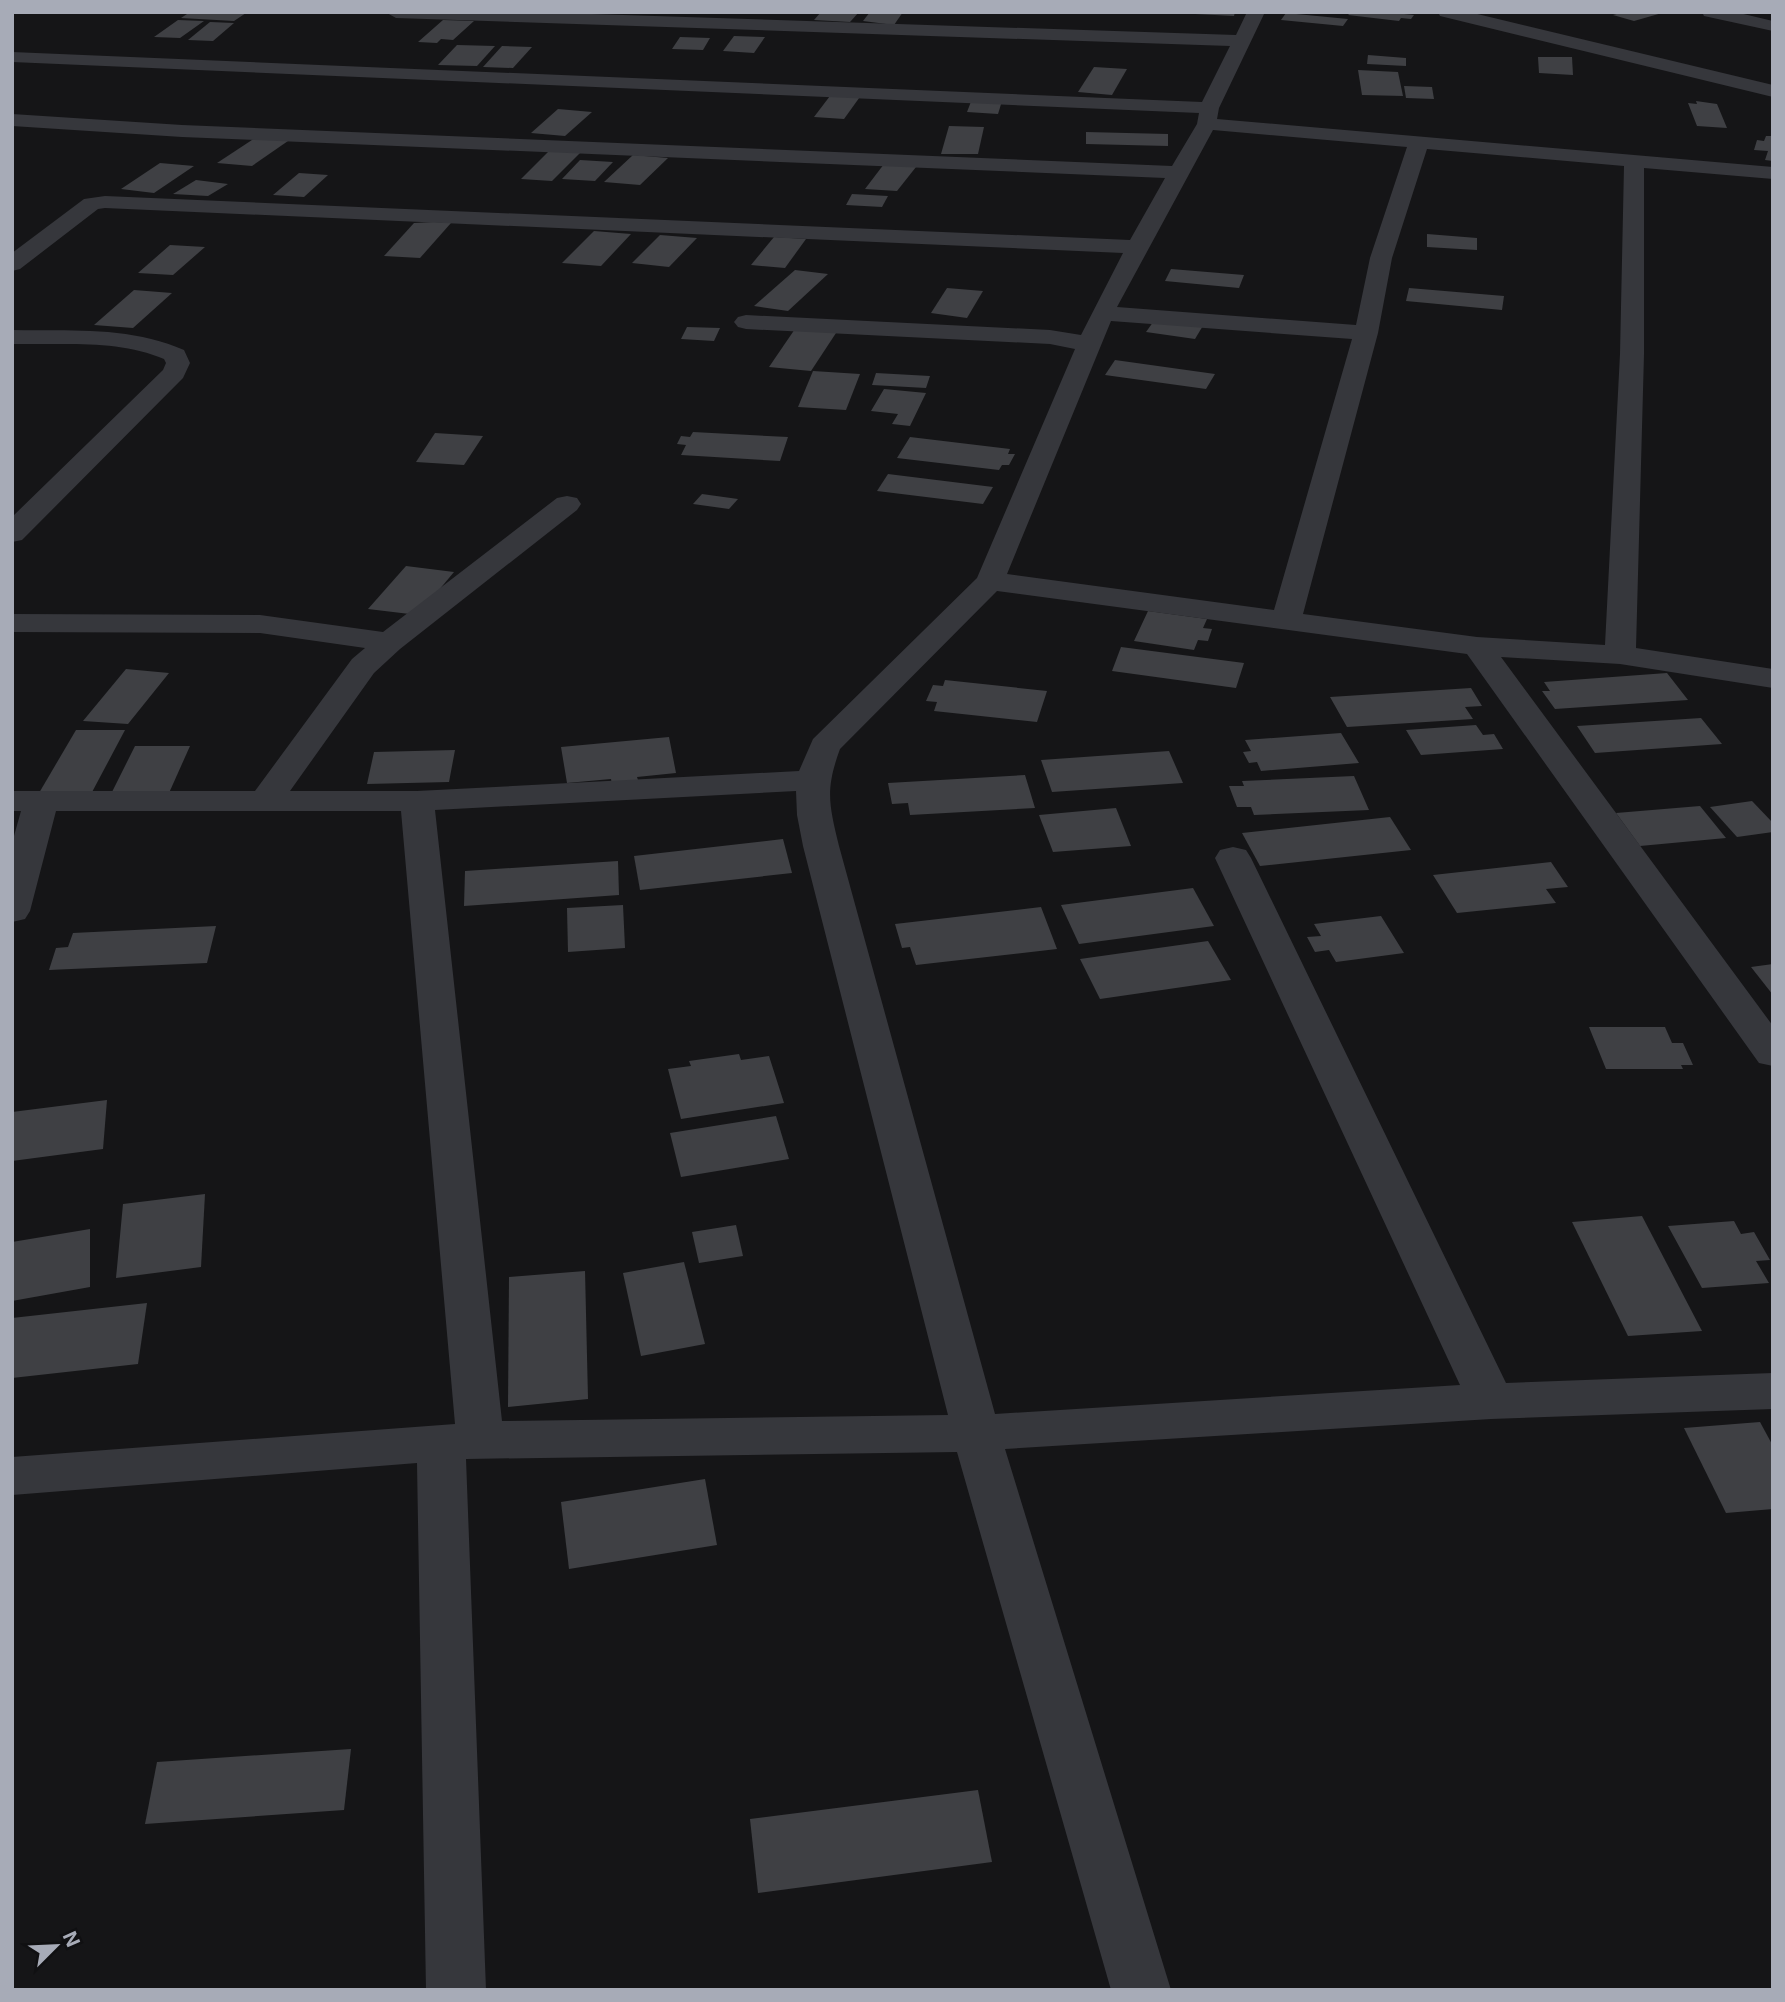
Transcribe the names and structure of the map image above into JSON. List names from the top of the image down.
{
  "north": "top right"
}
